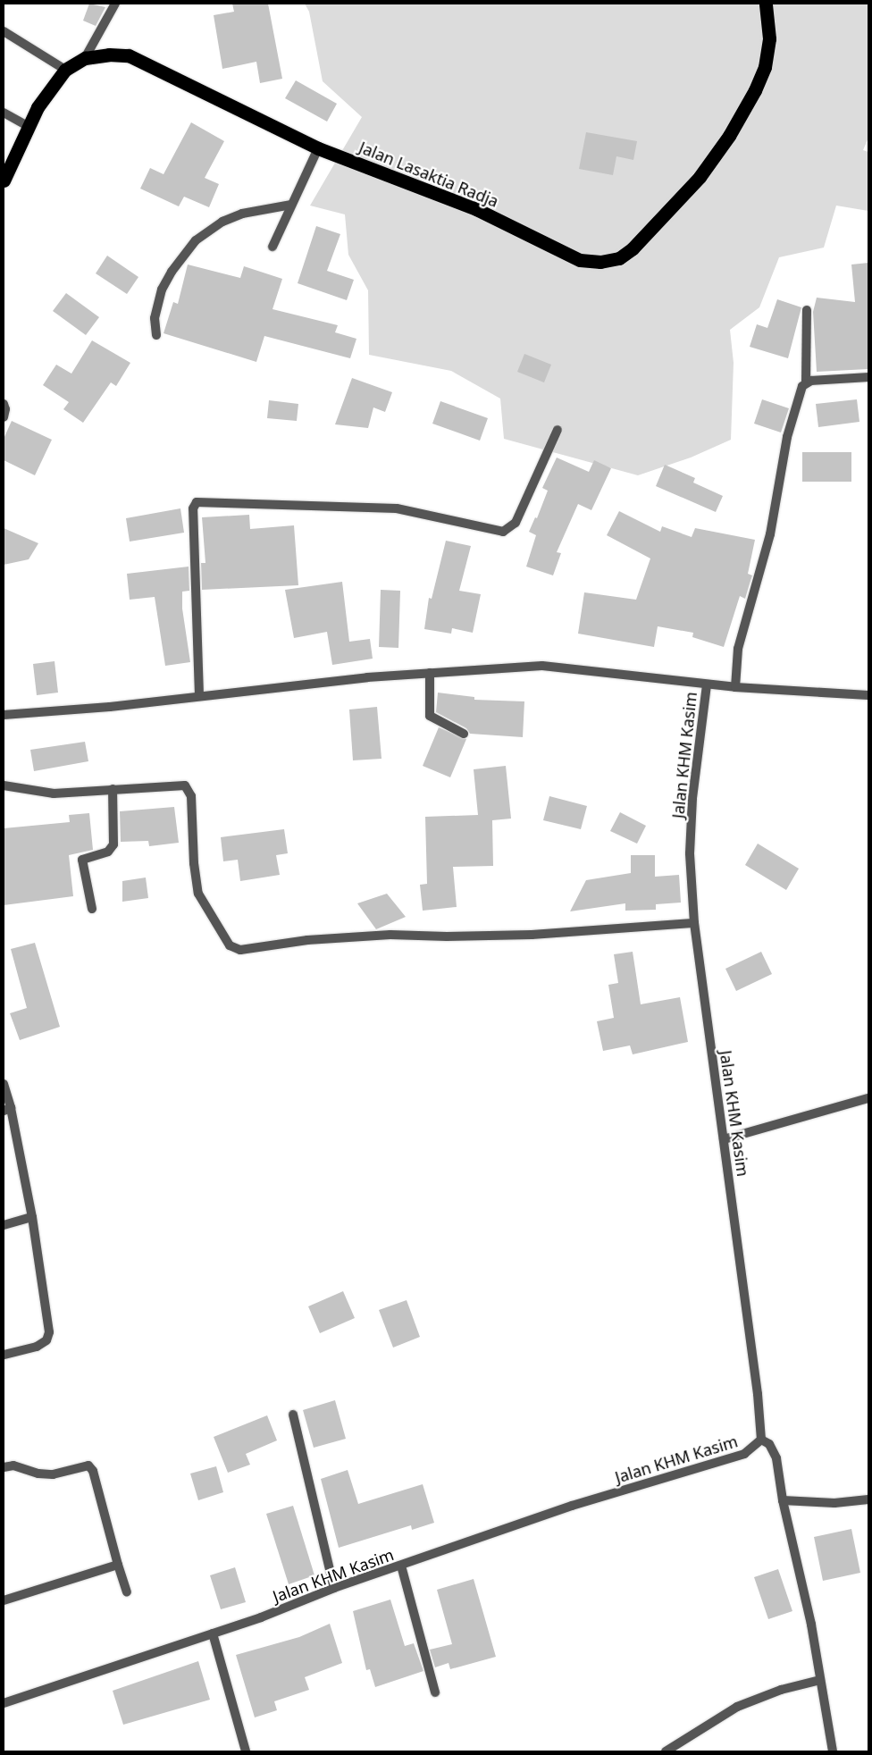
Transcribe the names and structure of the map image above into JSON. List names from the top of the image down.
{
  "streets": {
    "highway": ["Jalan Lasaktia Radja"],
    "street": ["Jalan KHM Kasim"]
  }
}
